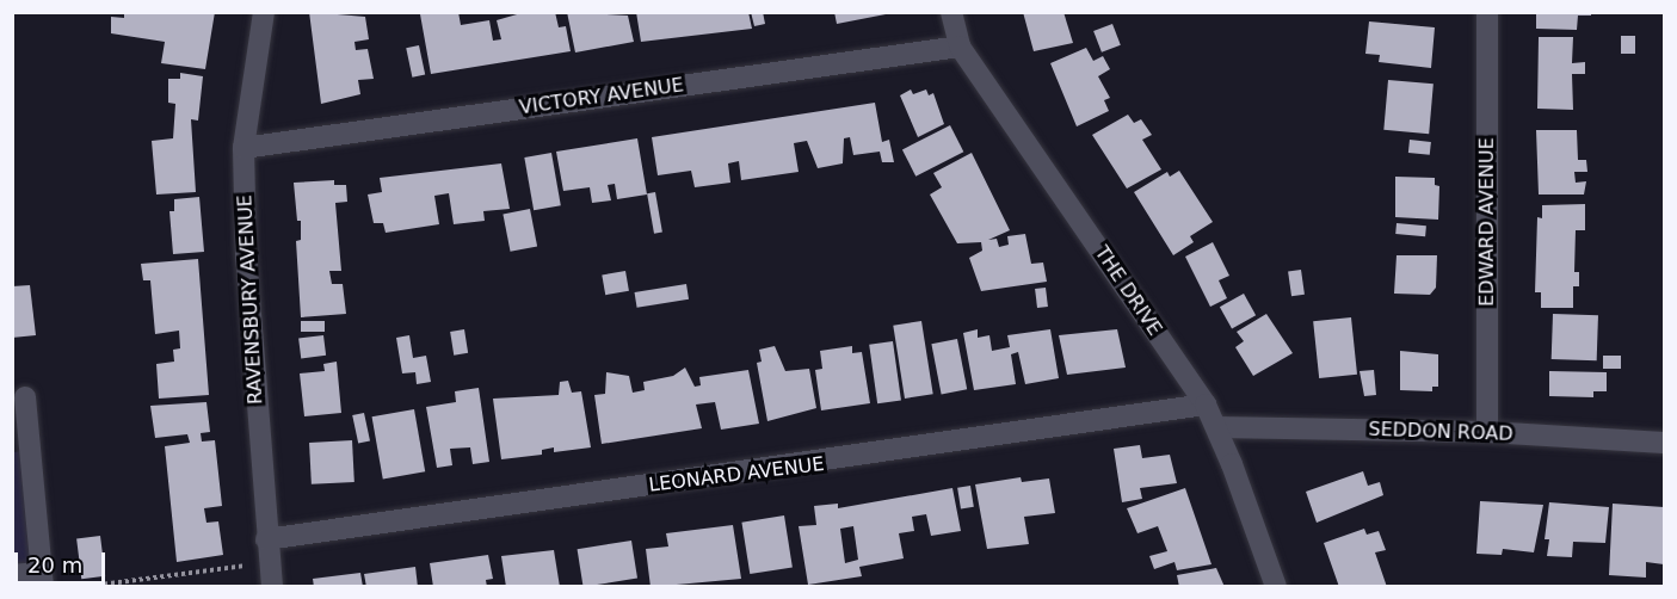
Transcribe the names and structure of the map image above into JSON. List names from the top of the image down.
{
  "streets": {
    "street": [
      "VICTORY AVENUE",
      "EDWARD AVENUE",
      "THE DRIVE",
      "RAVENSBURY AVENUE",
      "SEDDON ROAD",
      "LEONARD AVENUE"
    ]
  },
  "crossings": [
    ["VICTORY AVENUE", "THE DRIVE"],
    ["VICTORY AVENUE", "RAVENSBURY AVENUE"],
    ["EDWARD AVENUE", "SEDDON ROAD"],
    ["THE DRIVE", "SEDDON ROAD"],
    ["THE DRIVE", "LEONARD AVENUE"],
    ["RAVENSBURY AVENUE", "LEONARD AVENUE"]
  ],
  "scale_bar": "20 m"
}
